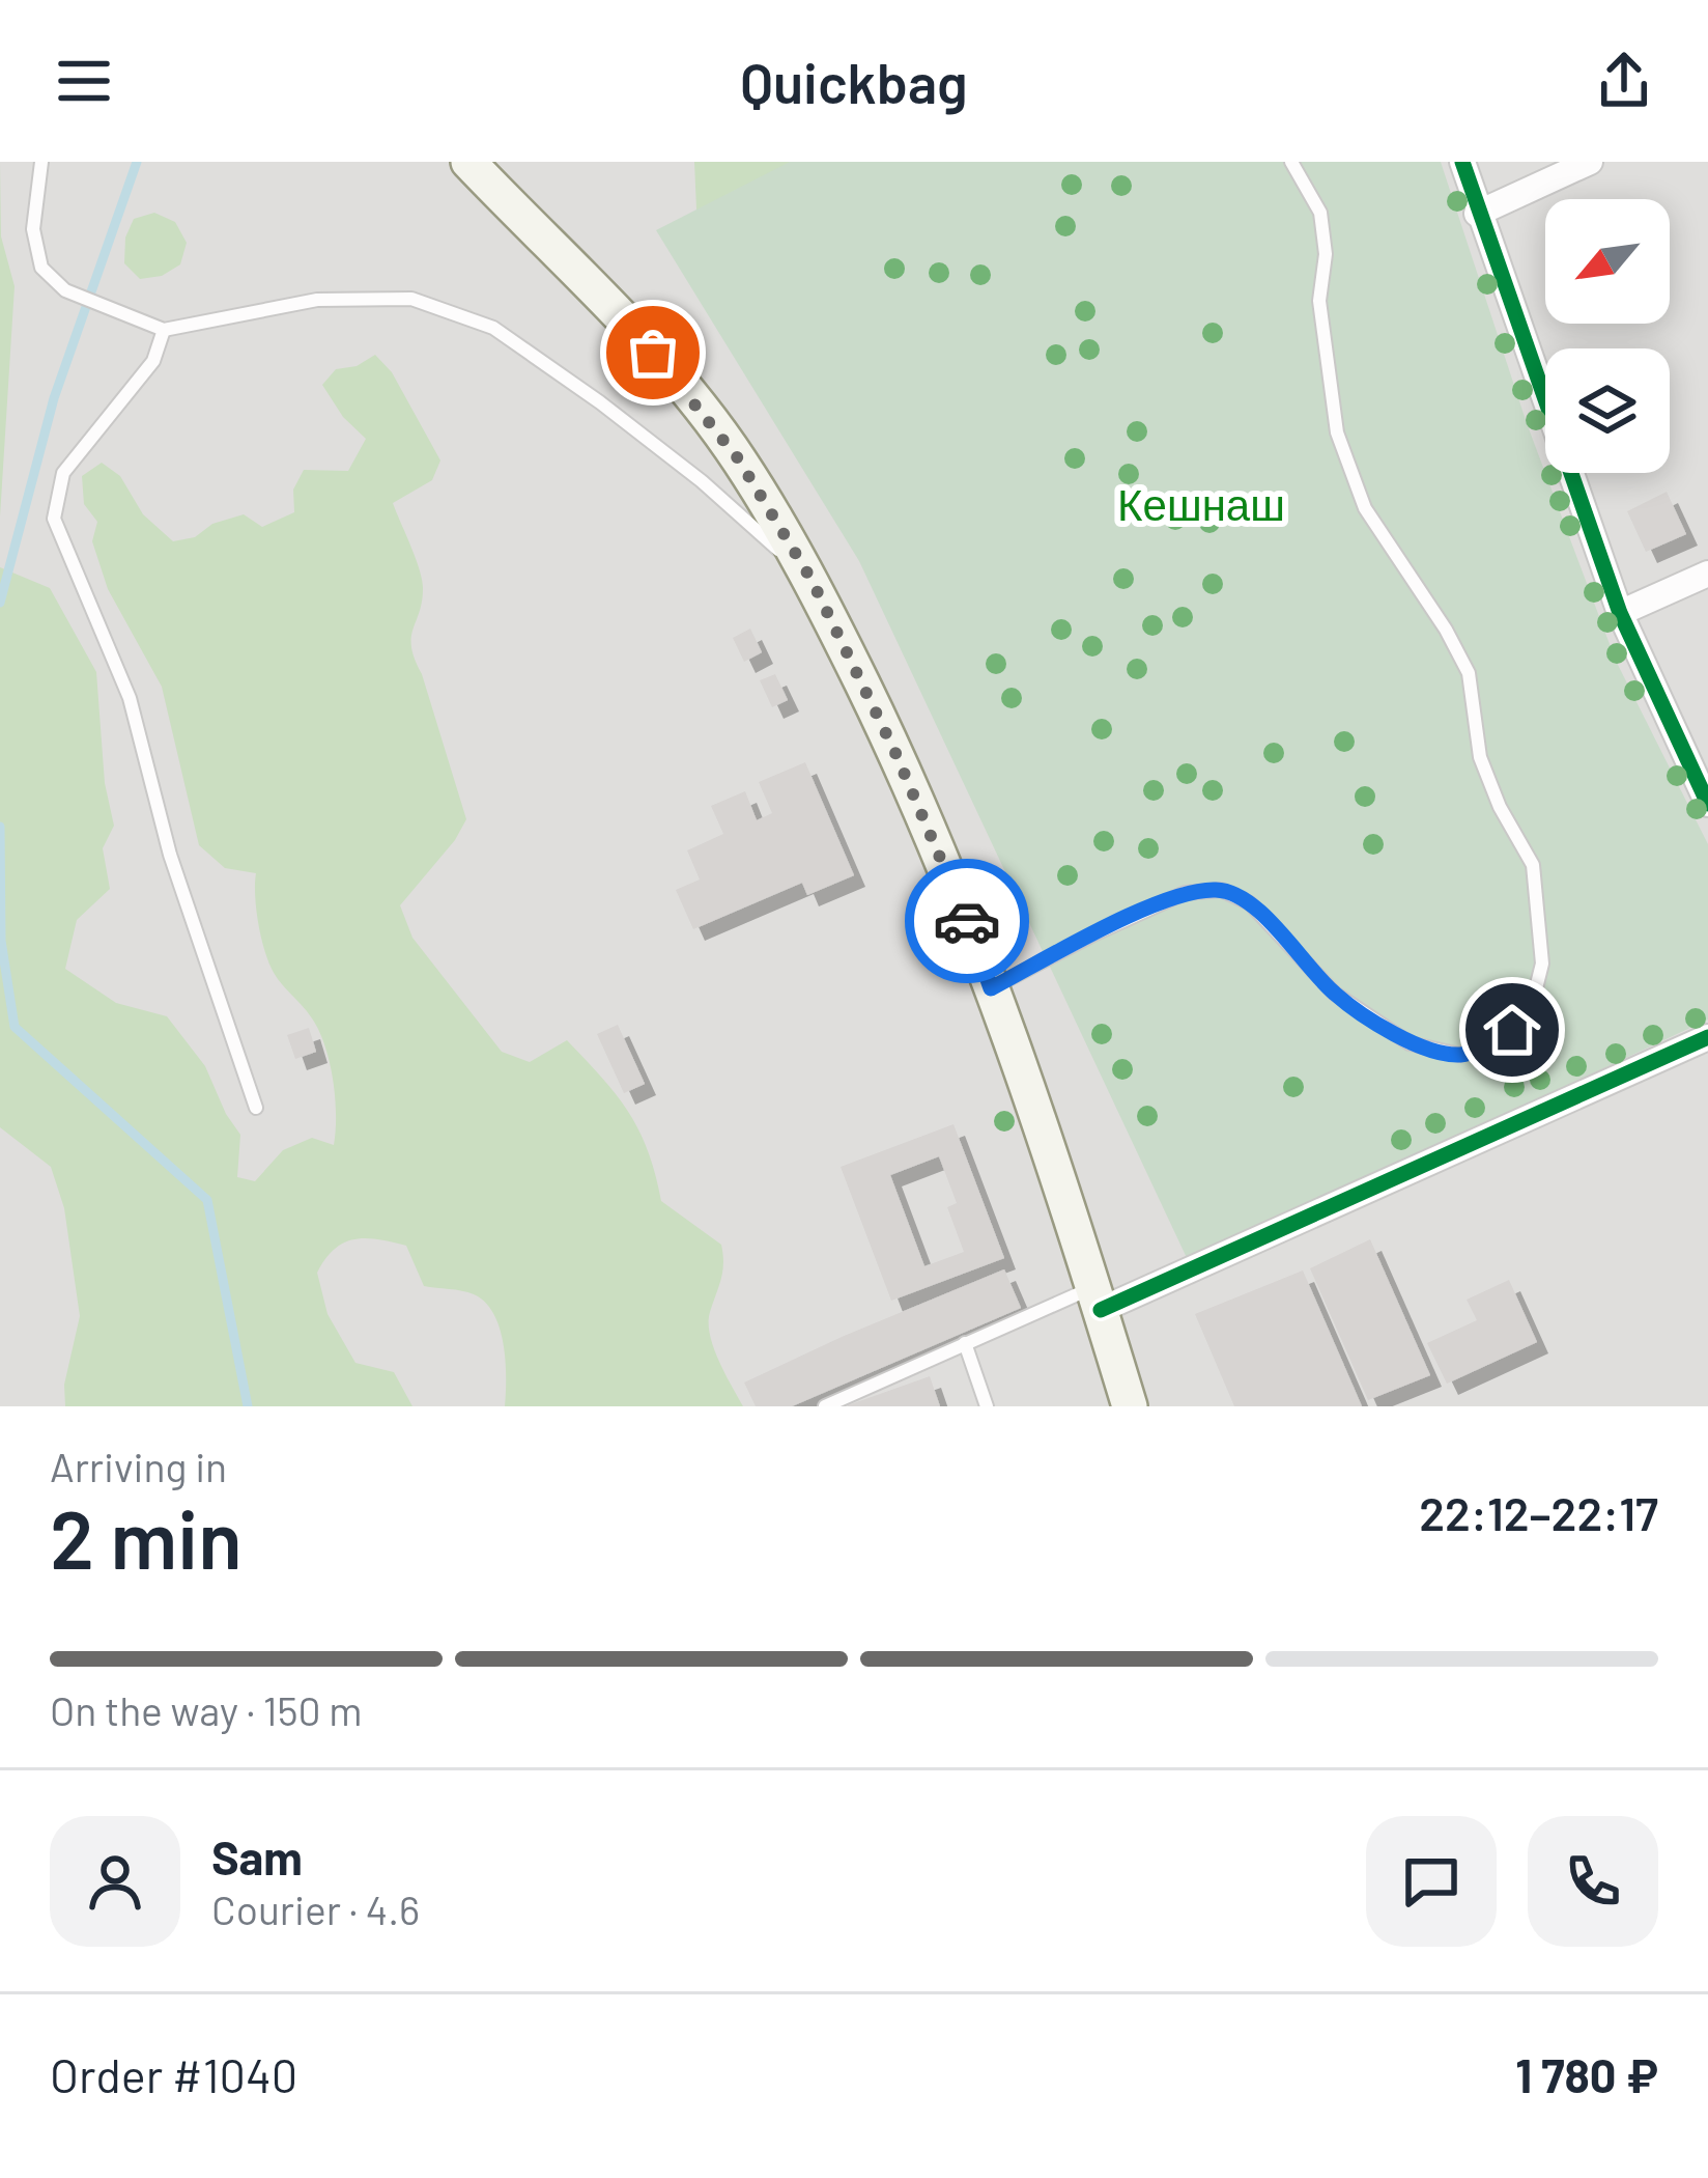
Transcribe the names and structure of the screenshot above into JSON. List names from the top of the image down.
{
  "parks": ["Кешнаш"],
  "north": "bottom left",
  "page": {
    "header": "Quickbag",
    "heading": ["2 min", "Arriving in", "22:12–22:17"],
    "panel": [
      "Sam",
      "Courier · 4.6",
      "Order #1040",
      "1 780 ₽"
    ],
    "bar": "On the way · 150 m"
  }
}
